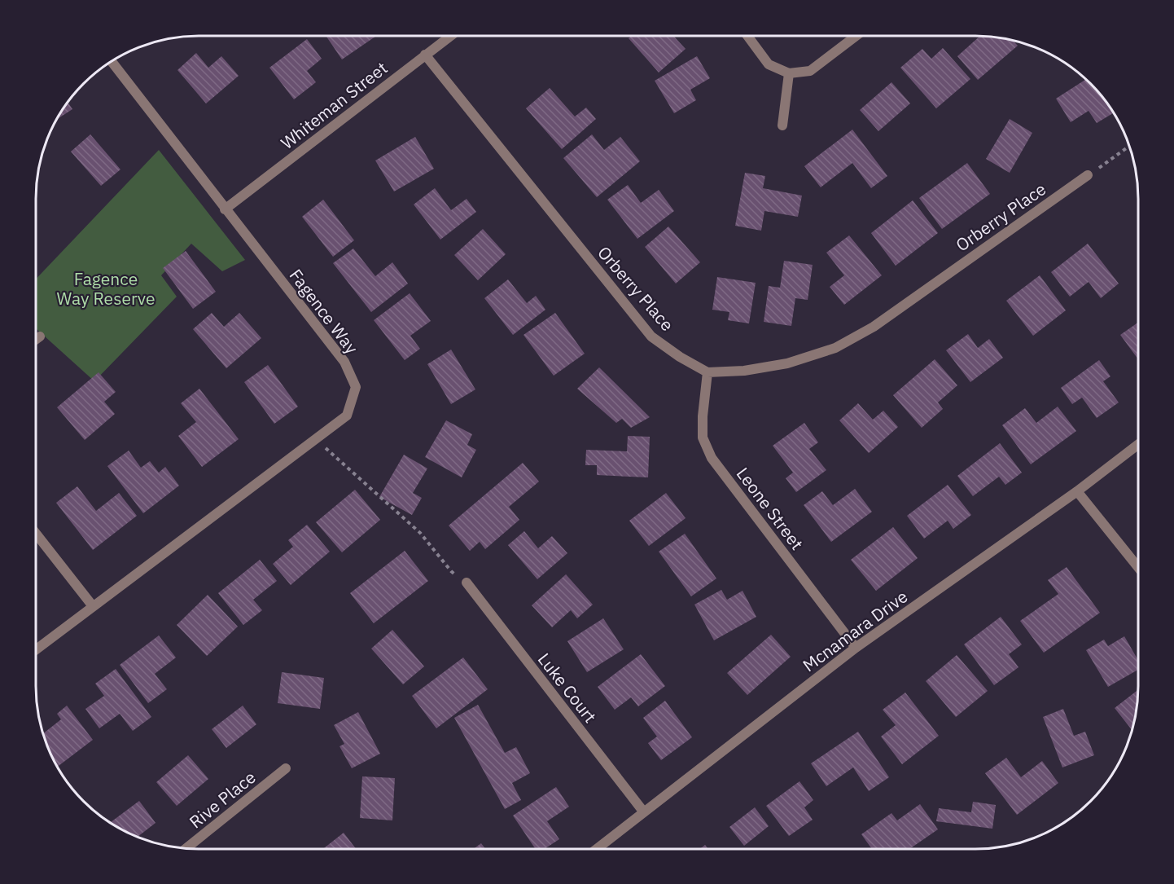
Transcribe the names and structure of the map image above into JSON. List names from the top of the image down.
{
  "streets": {
    "street": [
      "Whiteman Street",
      "Orberry Place",
      "Fagence Way",
      "Leone Street",
      "Mcnamara Drive",
      "Luke Court",
      "Rive Place"
    ]
  },
  "crossings": [
    ["Whiteman Street", "Orberry Place"],
    ["Whiteman Street", "Fagence Way"],
    ["Orberry Place", "Leone Street"],
    ["Leone Street", "Mcnamara Drive"],
    ["Mcnamara Drive", "Luke Court"]
  ],
  "parks": ["Fagence Way Reserve"]
}
